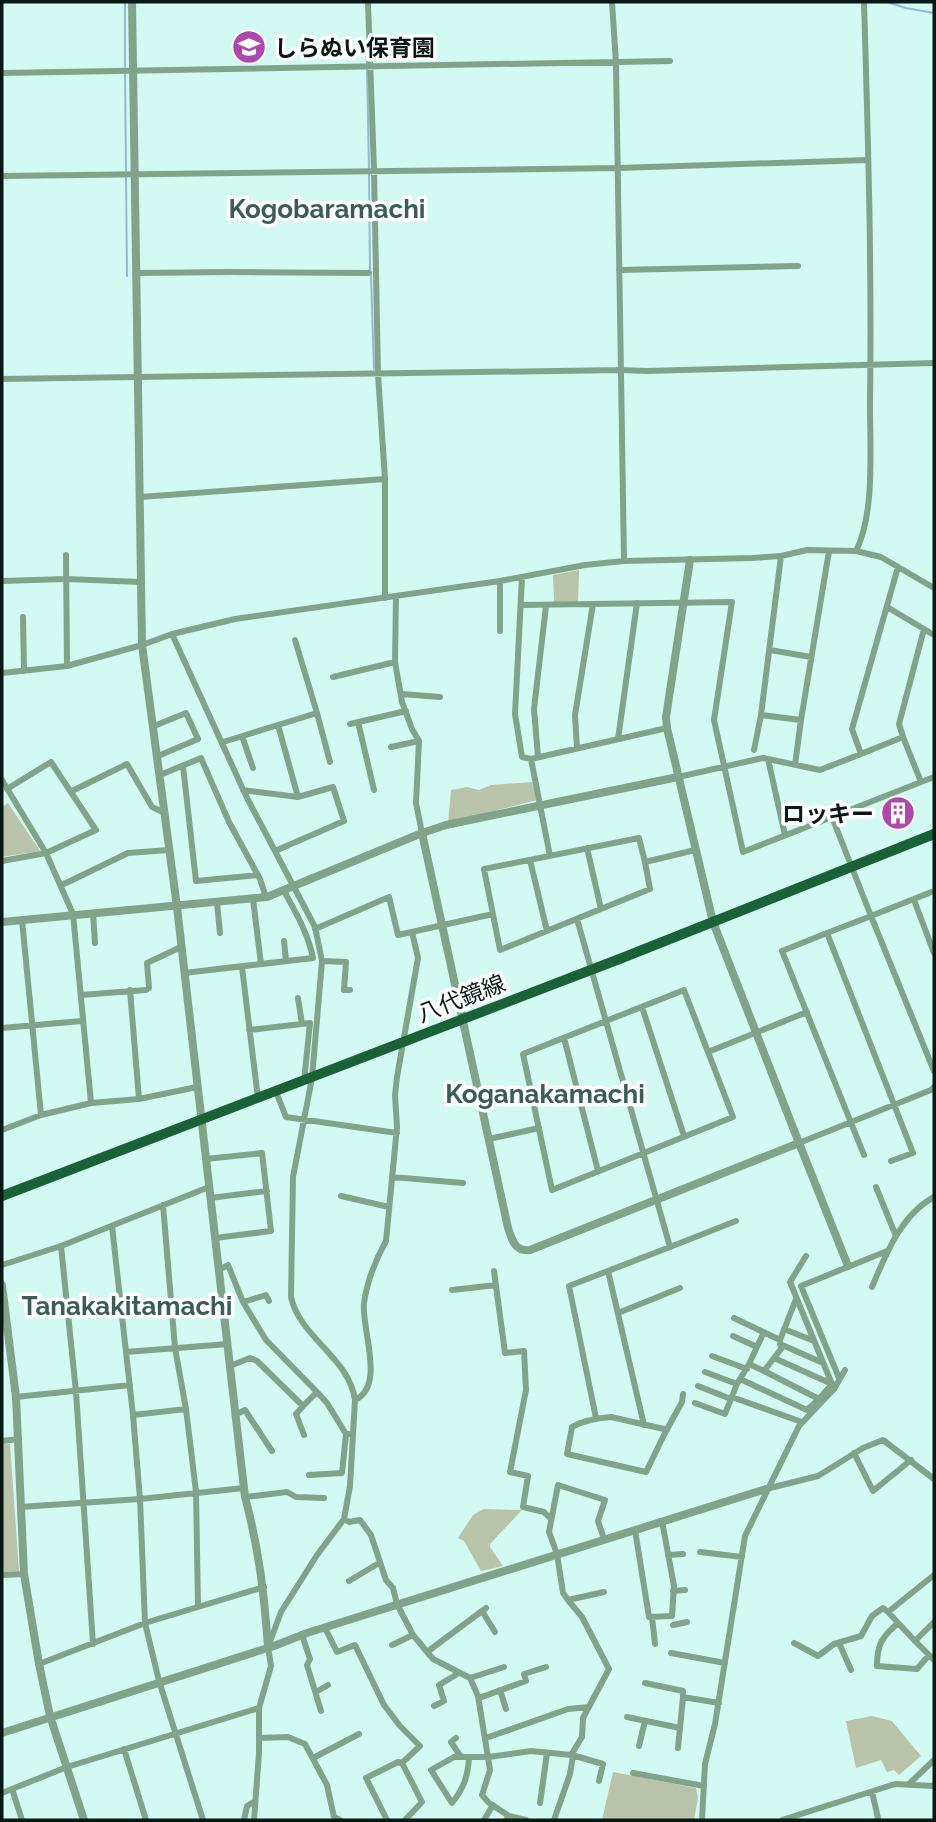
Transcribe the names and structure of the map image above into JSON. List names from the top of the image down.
{
  "streets": {
    "main road": ["八代鏡線"]
  },
  "districts": ["Kogobaramachi", "Koganakamachi", "Tanakakitamachi"],
  "places": {
    "school or university": ["しらぬい保育園"],
    "building": ["ロッキー"]
  }
}
